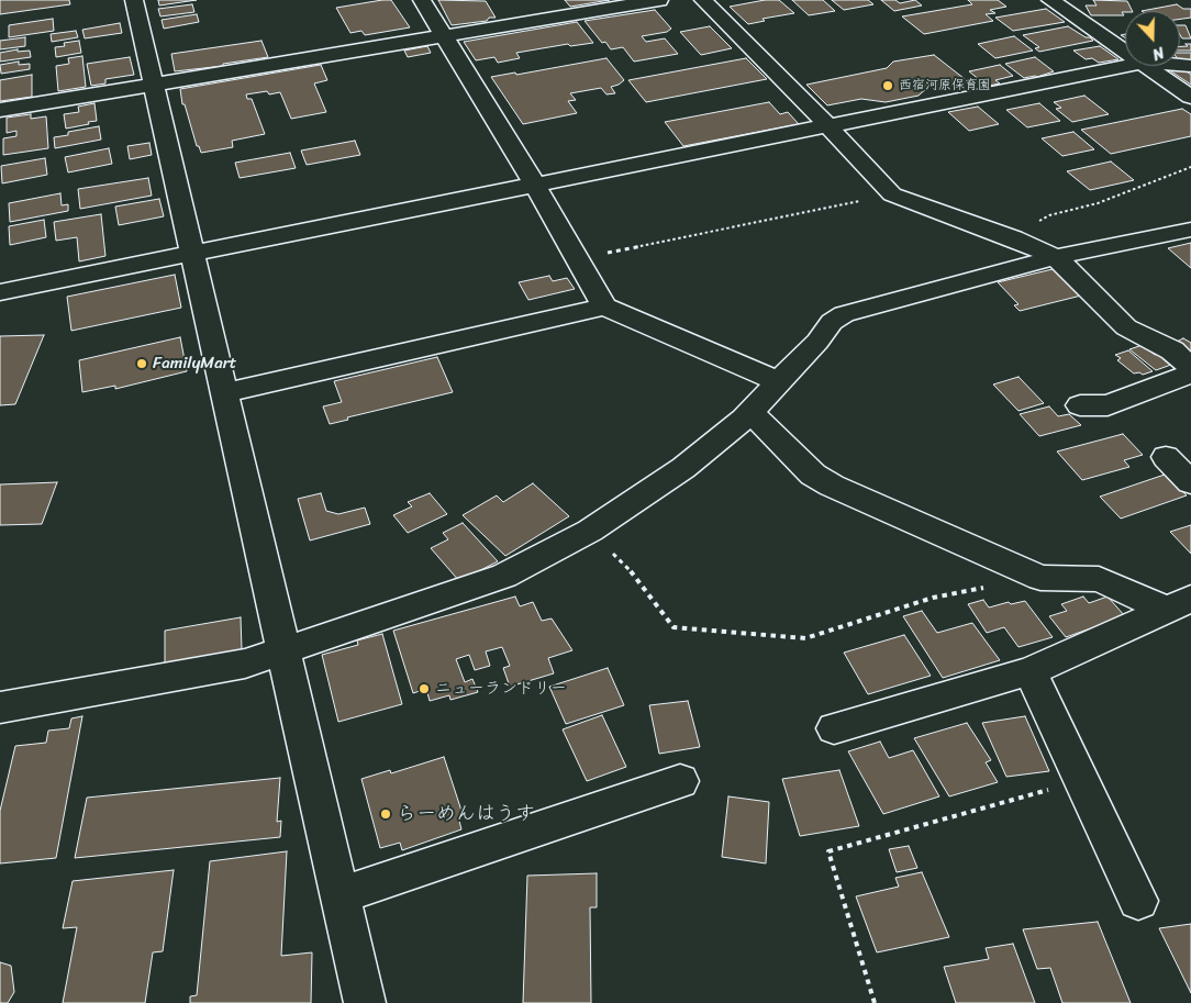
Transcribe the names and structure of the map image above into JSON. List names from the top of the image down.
{
  "places": [
    "西宿河原保育園",
    "FamilyMart",
    "ニューランドリー",
    "らーめんはうす"
  ],
  "north": "bottom"
}
